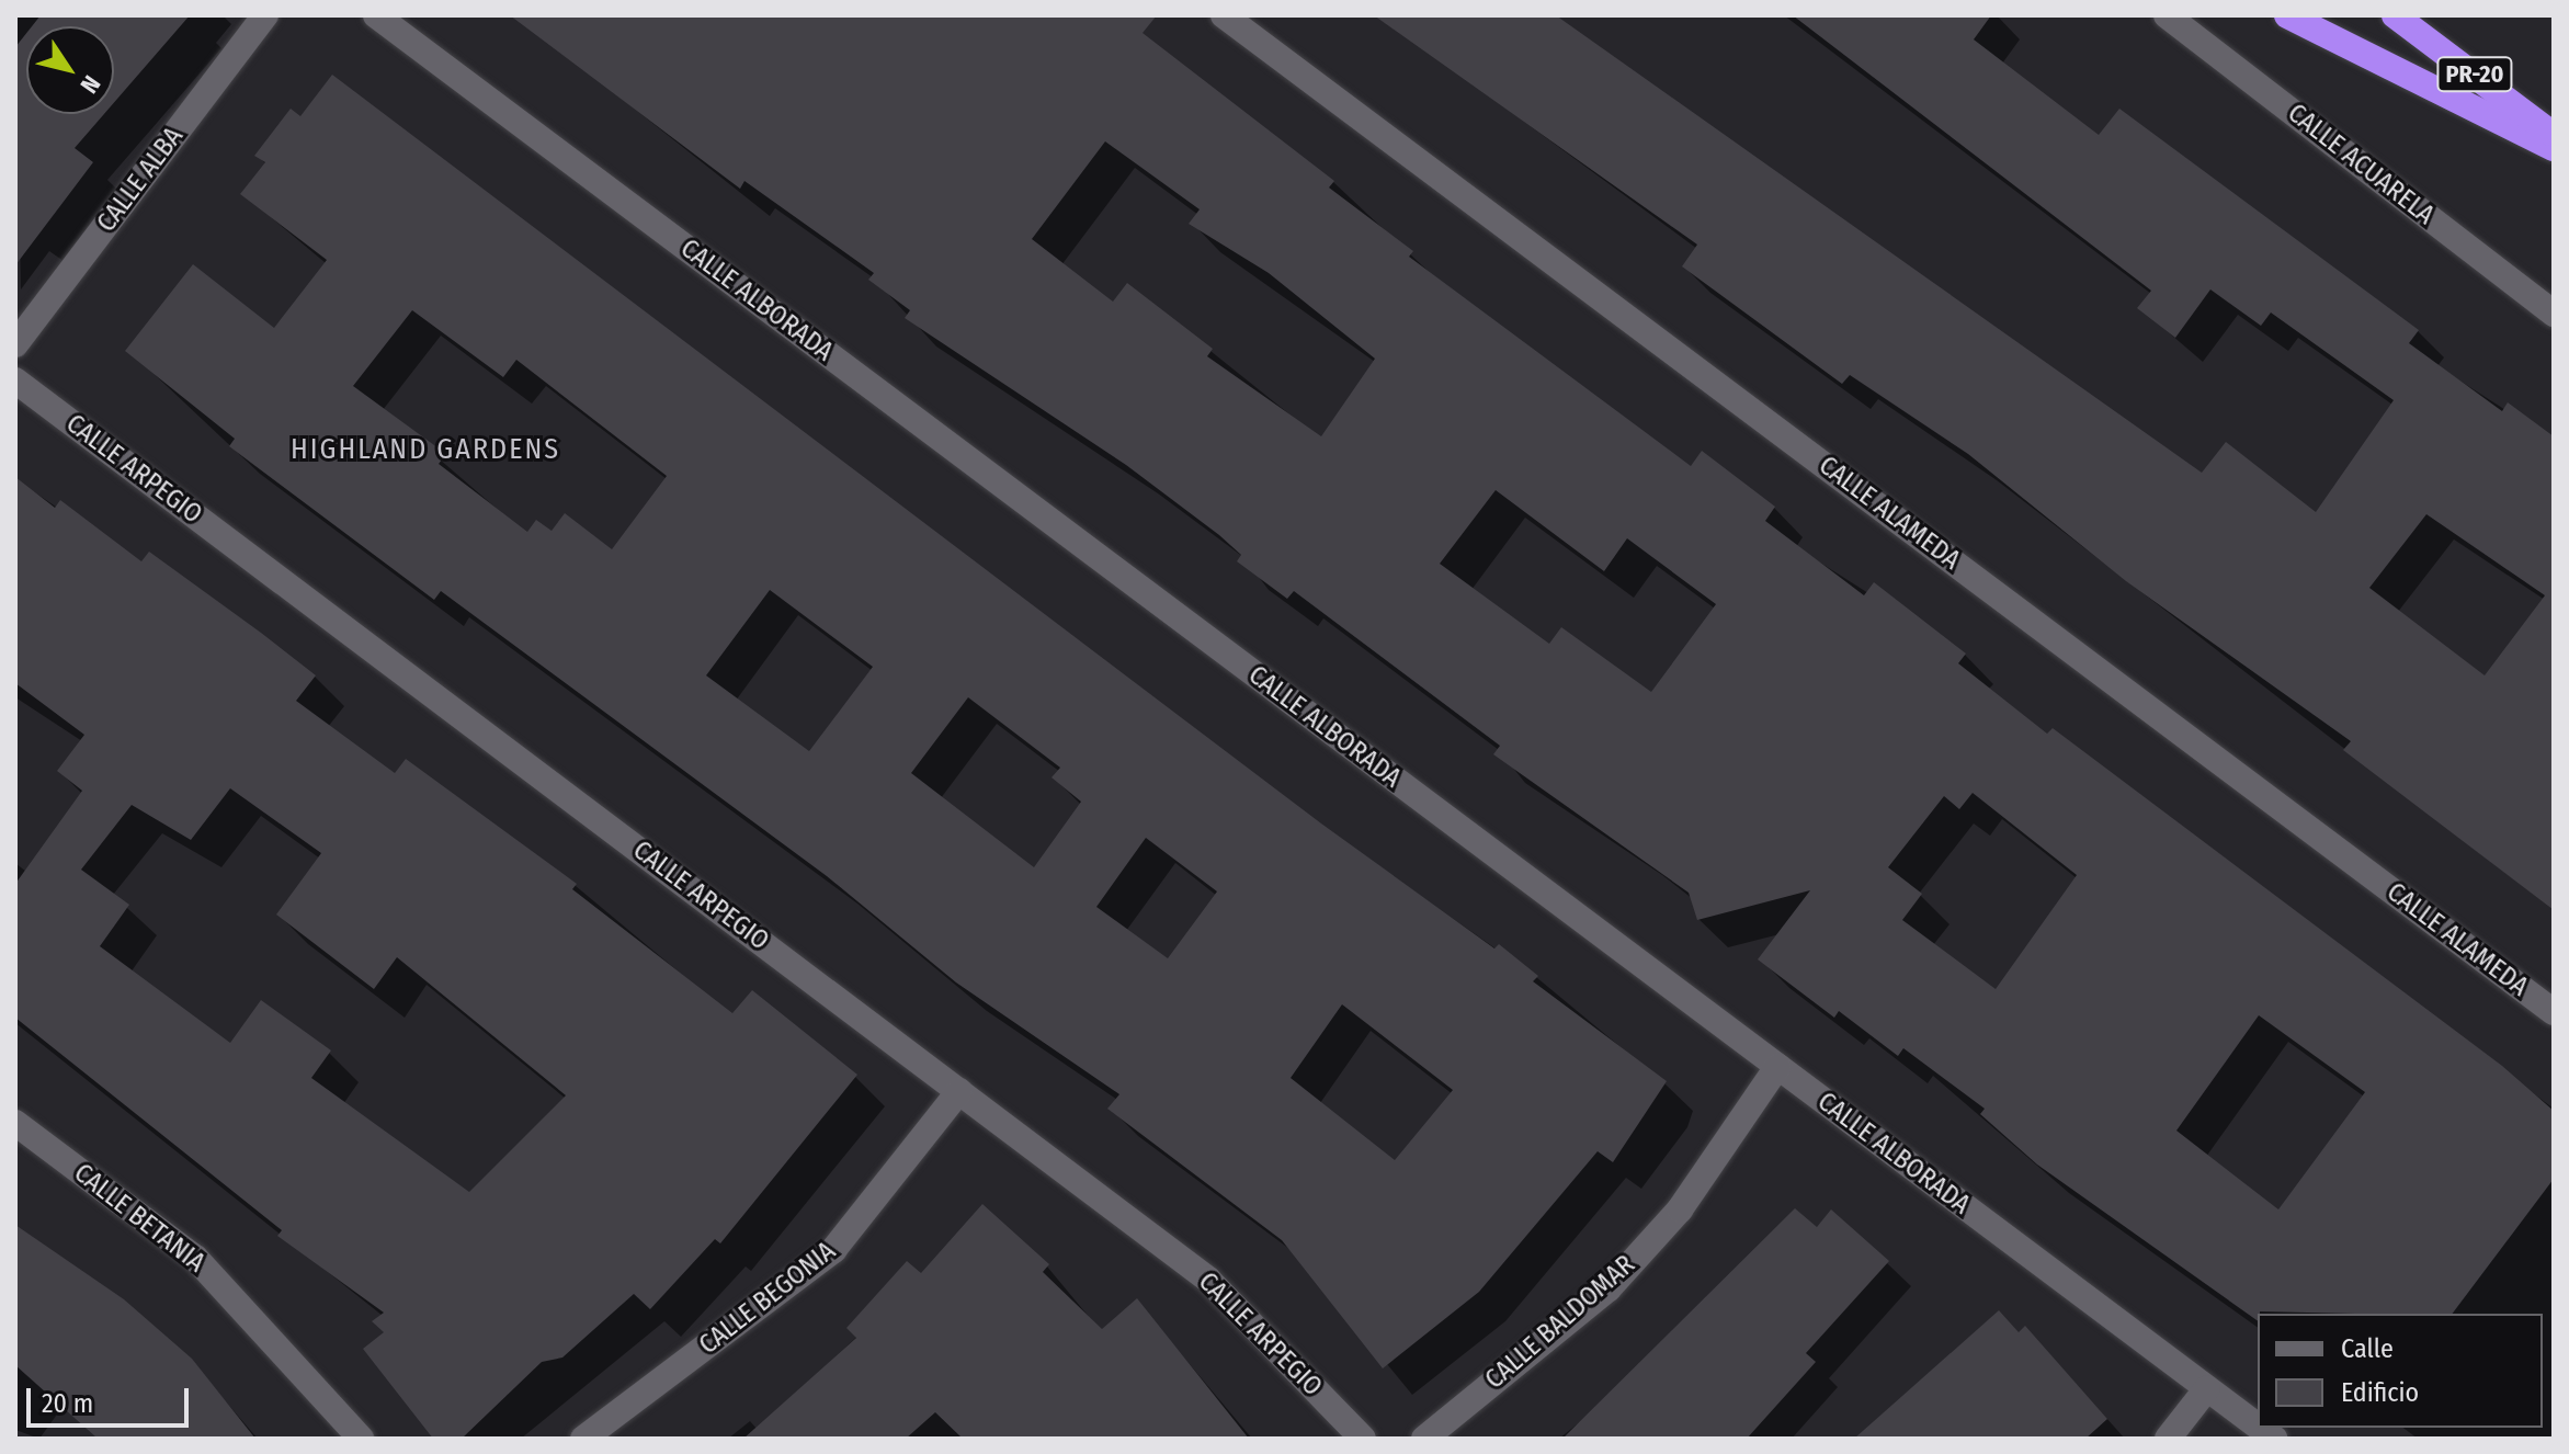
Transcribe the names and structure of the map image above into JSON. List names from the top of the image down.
{
  "streets": {
    "highway": ["PR-20"],
    "street": [
      "CALLE ACUARELA",
      "CALLE ALBA",
      "CALLE ALBORADA",
      "CALLE ARPEGIO",
      "CALLE ALAMEDA",
      "CALLE BETANIA",
      "CALLE BEGONIA",
      "CALLE BALDOMAR"
    ]
  },
  "crossings": [
    ["CALLE ALBORADA", "CALLE BALDOMAR"],
    ["CALLE ARPEGIO", "CALLE BEGONIA"]
  ],
  "districts": ["HIGHLAND GARDENS"],
  "legend": ["Calle", "Edificio"],
  "scale_bar": "20 m",
  "north": "bottom right"
}
